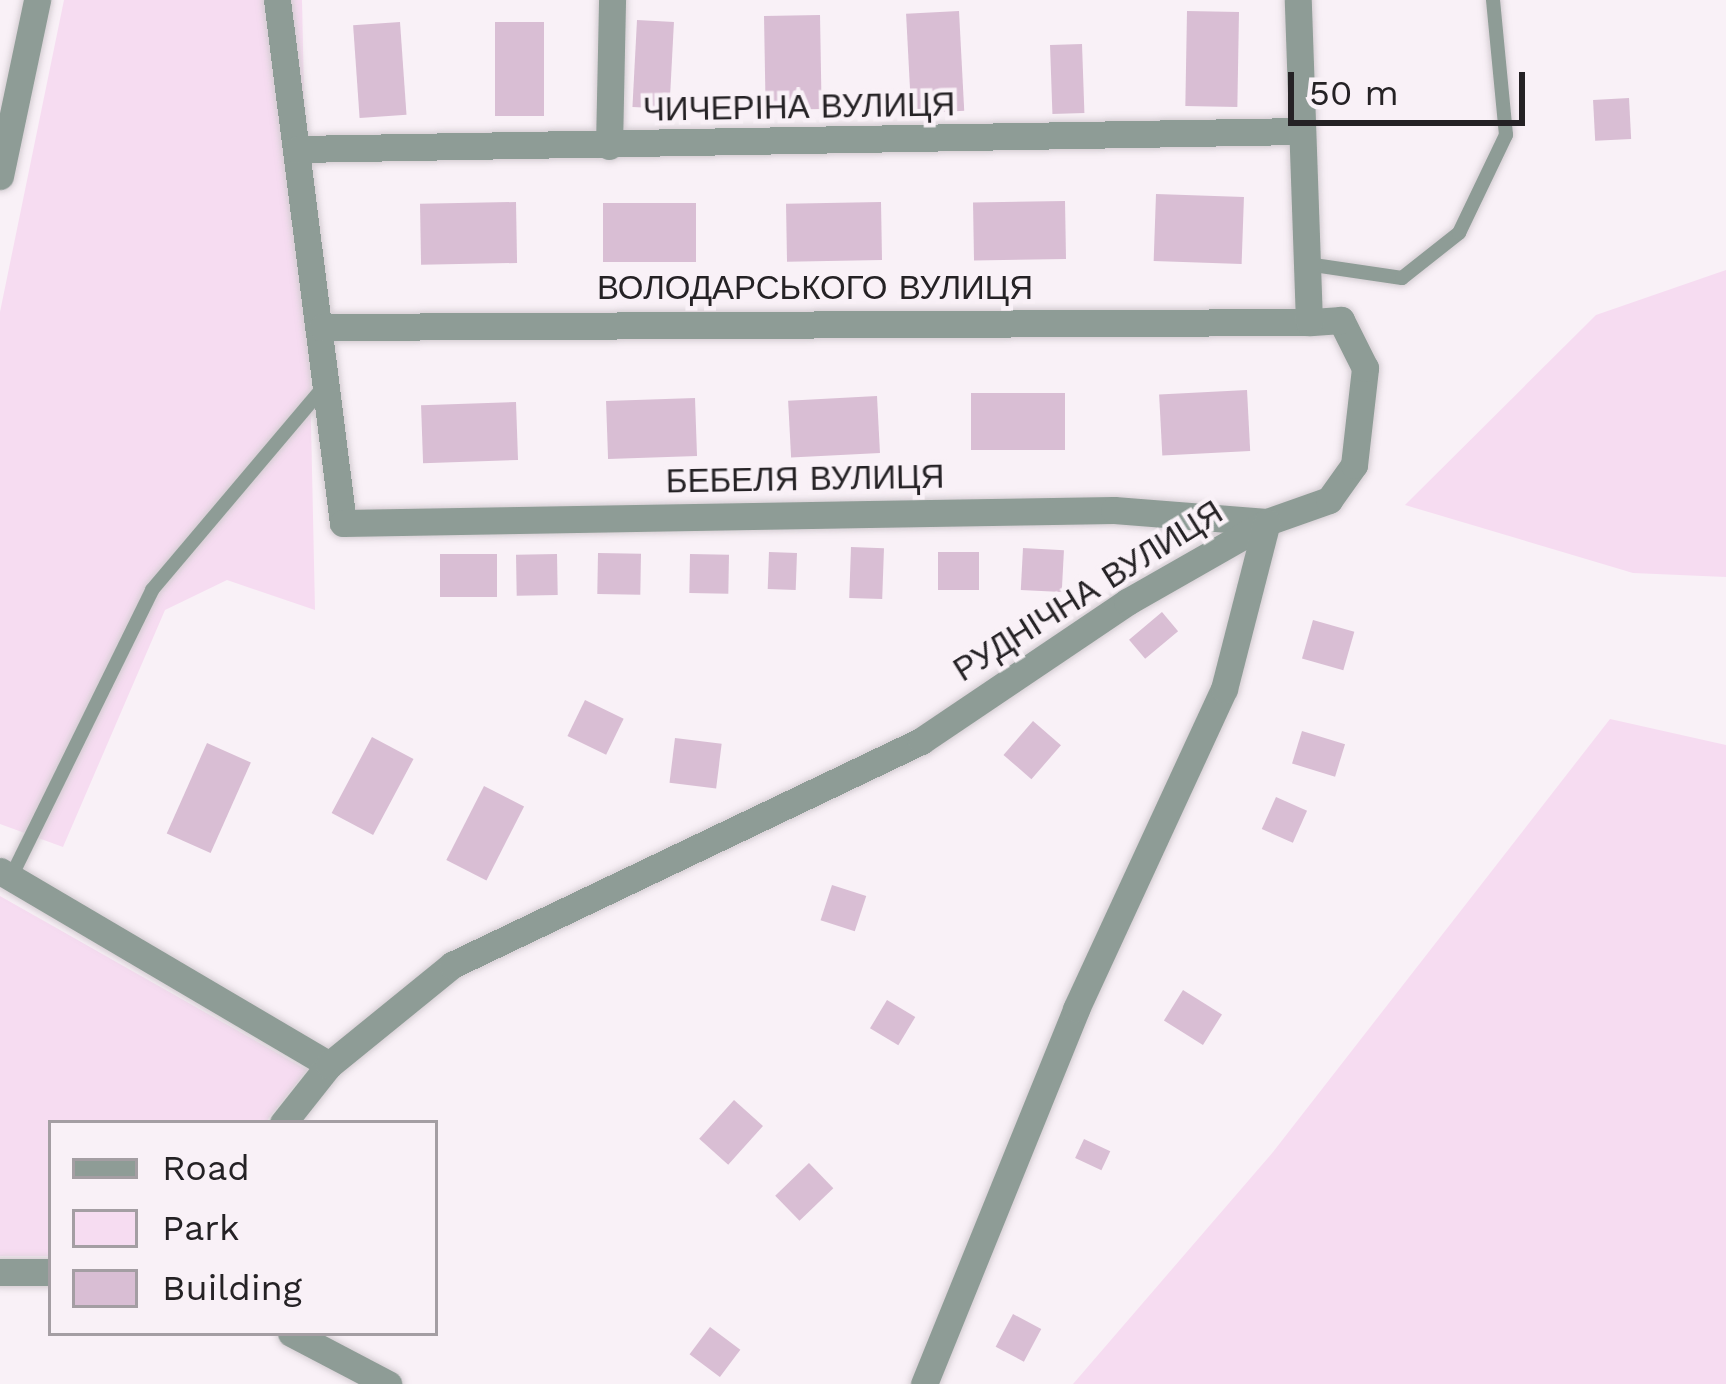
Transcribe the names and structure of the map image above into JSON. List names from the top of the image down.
{
  "streets": {
    "street": [
      "ЧИЧЕРІНА ВУЛИЦЯ",
      "ВОЛОДАРСЬКОГО ВУЛИЦЯ",
      "БЕБЕЛЯ ВУЛИЦЯ",
      "РУДНІЧНА ВУЛИЦЯ"
    ]
  },
  "crossings": [
    ["БЕБЕЛЯ ВУЛИЦЯ", "РУДНІЧНА ВУЛИЦЯ"]
  ],
  "legend": ["Road", "Park", "Building"],
  "scale_bar": "50 m"
}
